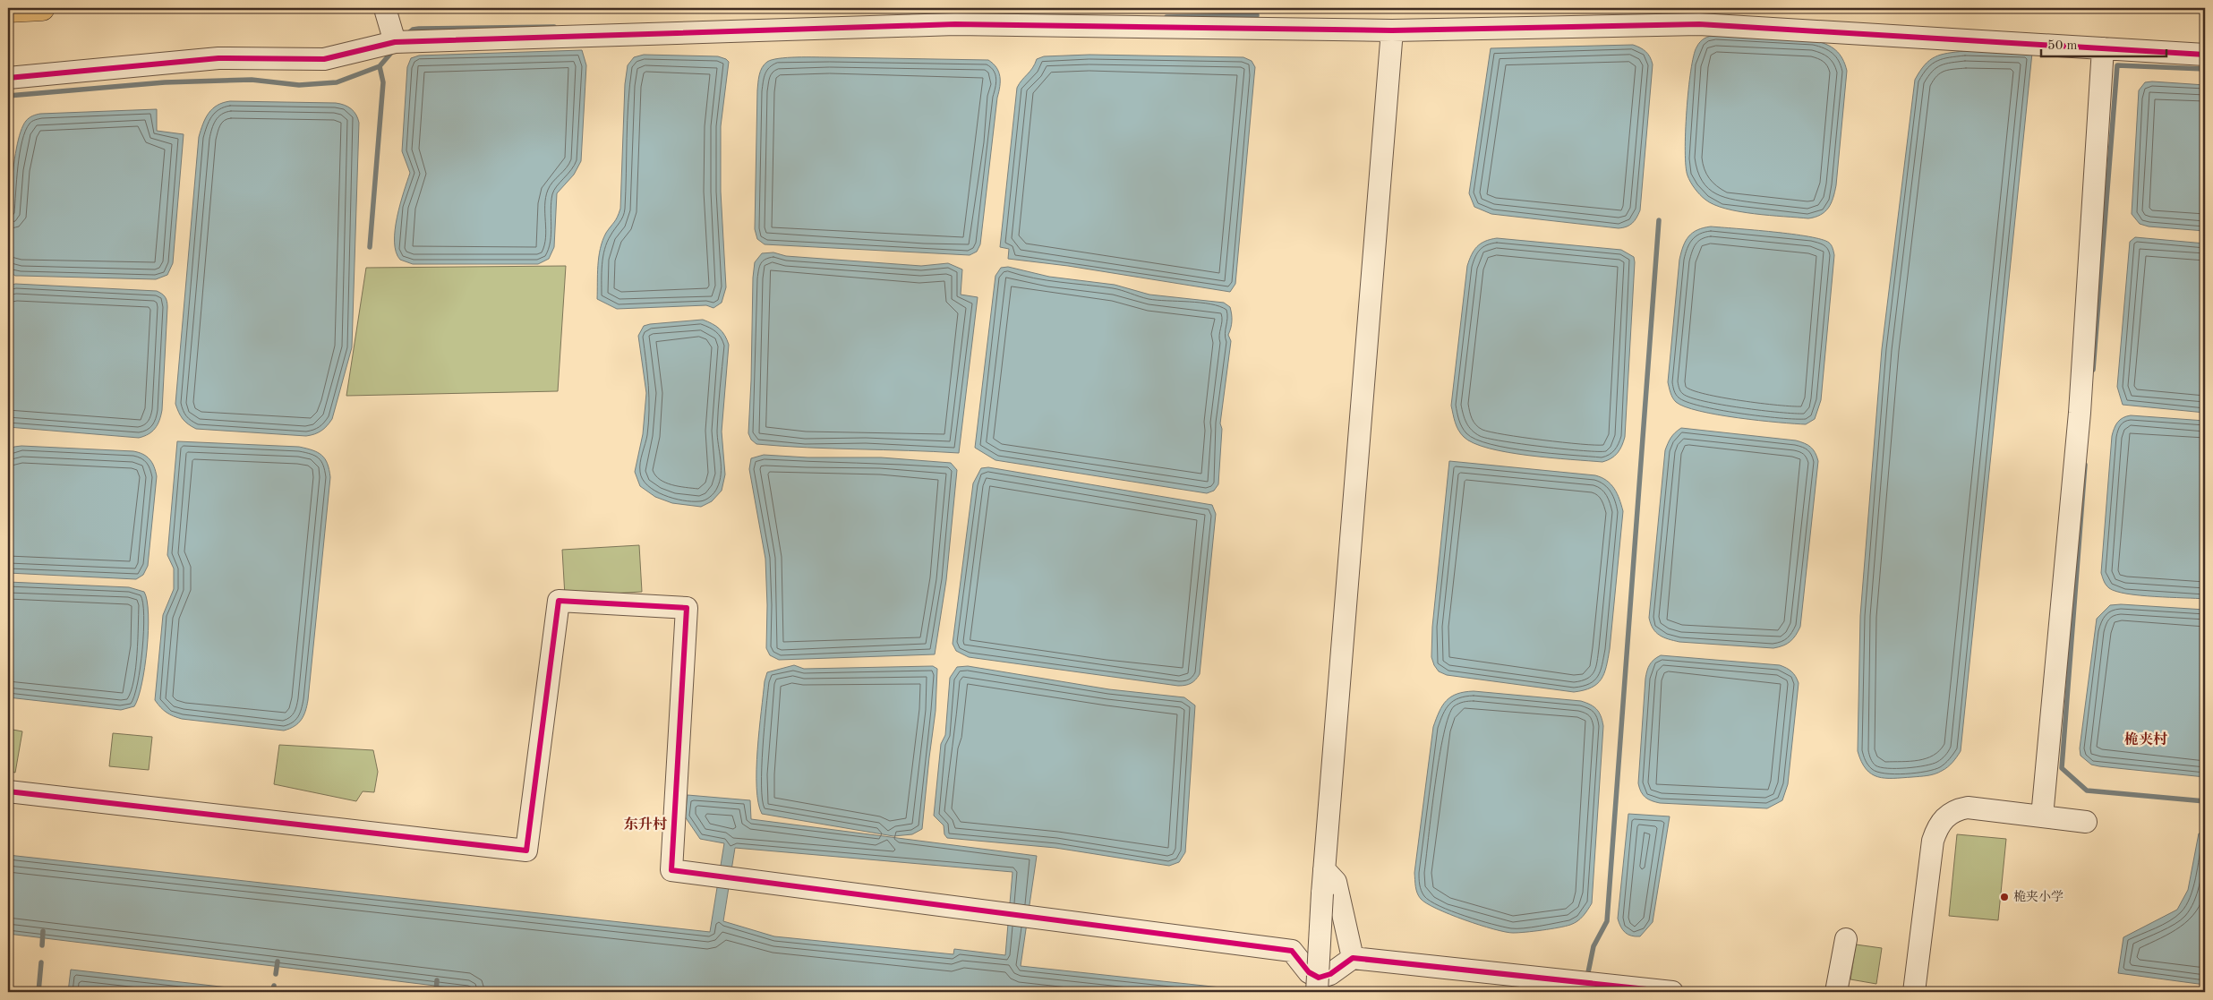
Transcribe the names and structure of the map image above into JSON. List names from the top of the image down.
{
  "districts": ["桅夹村", "东升村"],
  "places": ["桅夹小学"],
  "scale_bar": "50 m"
}
